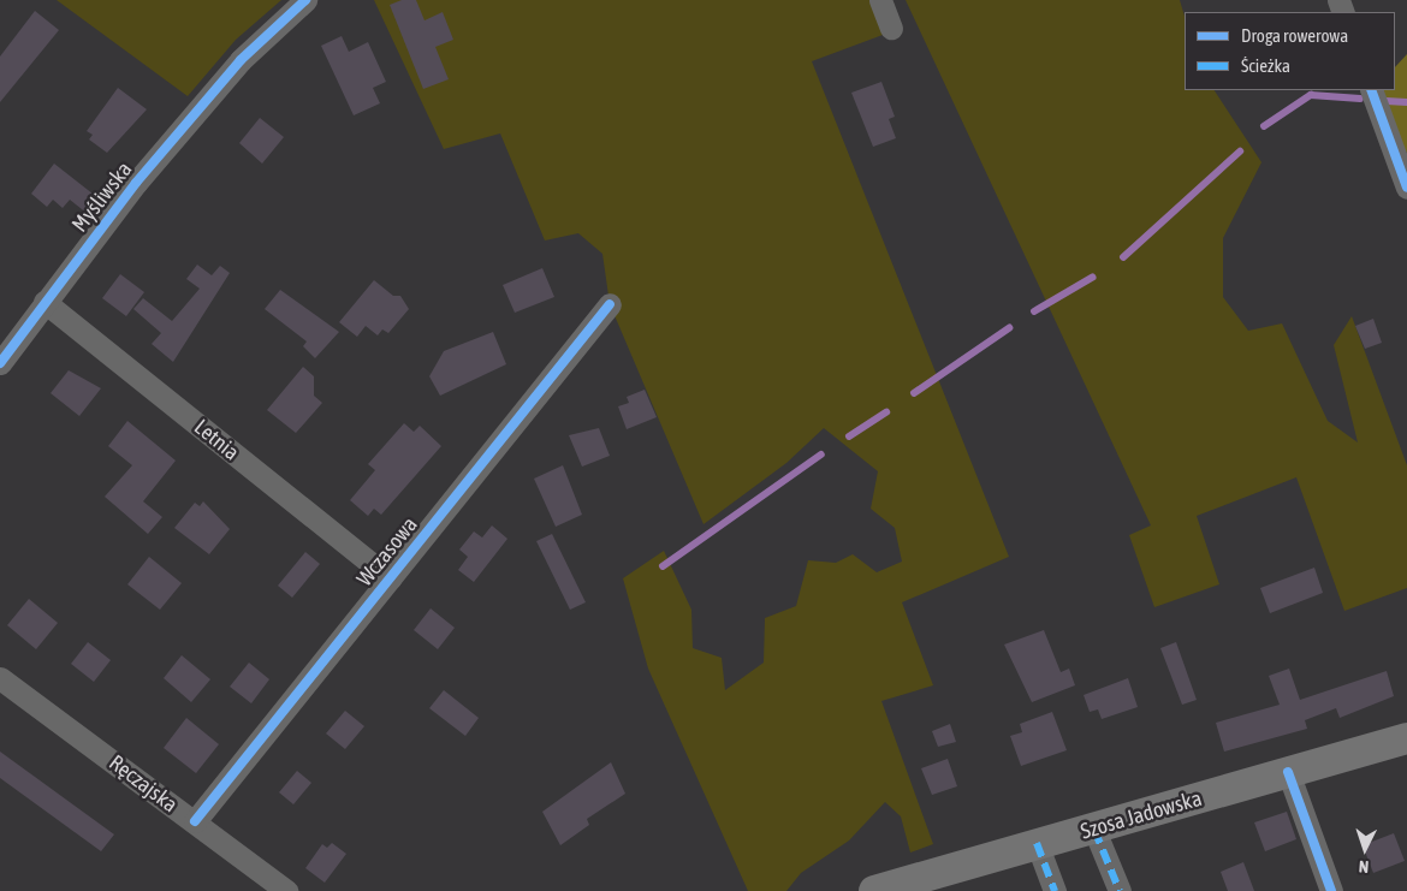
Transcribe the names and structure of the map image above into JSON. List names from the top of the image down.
{
  "streets": {
    "main road": ["Szosa Jadowska"],
    "street": [
      "Myśliwska",
      "Letnia",
      "Wczasowa",
      "Ręczajska"
    ]
  },
  "crossings": [
    ["Myśliwska", "Letnia"],
    ["Letnia", "Wczasowa"],
    ["Wczasowa", "Ręczajska"]
  ],
  "legend": ["Droga rowerowa", "Ścieżka"],
  "north": "bottom"
}
